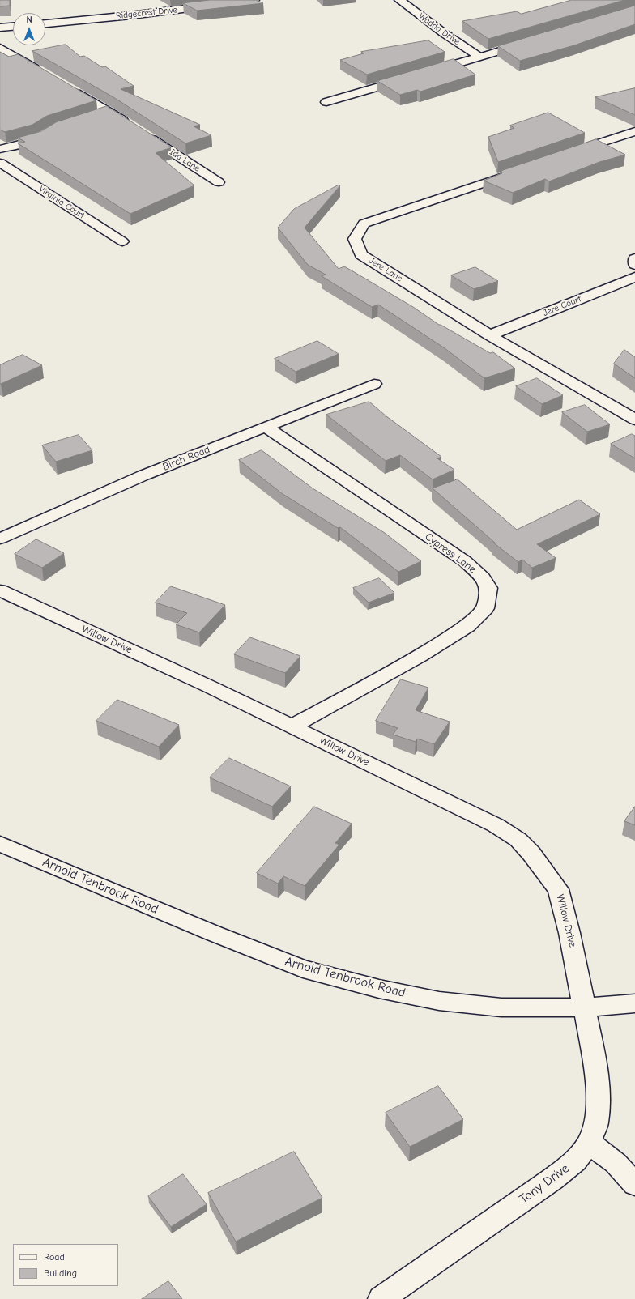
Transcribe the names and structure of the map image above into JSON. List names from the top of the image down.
{
  "streets": {
    "street": [
      "Ridgecrest Drive",
      "Waddo Drive",
      "Ida Lane",
      "Virginia Court",
      "Jere Lane",
      "Jere Court",
      "Birch Road",
      "Cypress Lane",
      "Willow Drive",
      "Arnold Tenbrook Road",
      "Tony Drive"
    ]
  },
  "crossings": [
    ["Jere Lane", "Jere Court"],
    ["Birch Road", "Cypress Lane"],
    ["Cypress Lane", "Willow Drive"],
    ["Willow Drive", "Arnold Tenbrook Road"],
    ["Willow Drive", "Tony Drive"],
    ["Arnold Tenbrook Road", "Tony Drive"]
  ],
  "legend": ["Road", "Building"],
  "north": "top"
}
